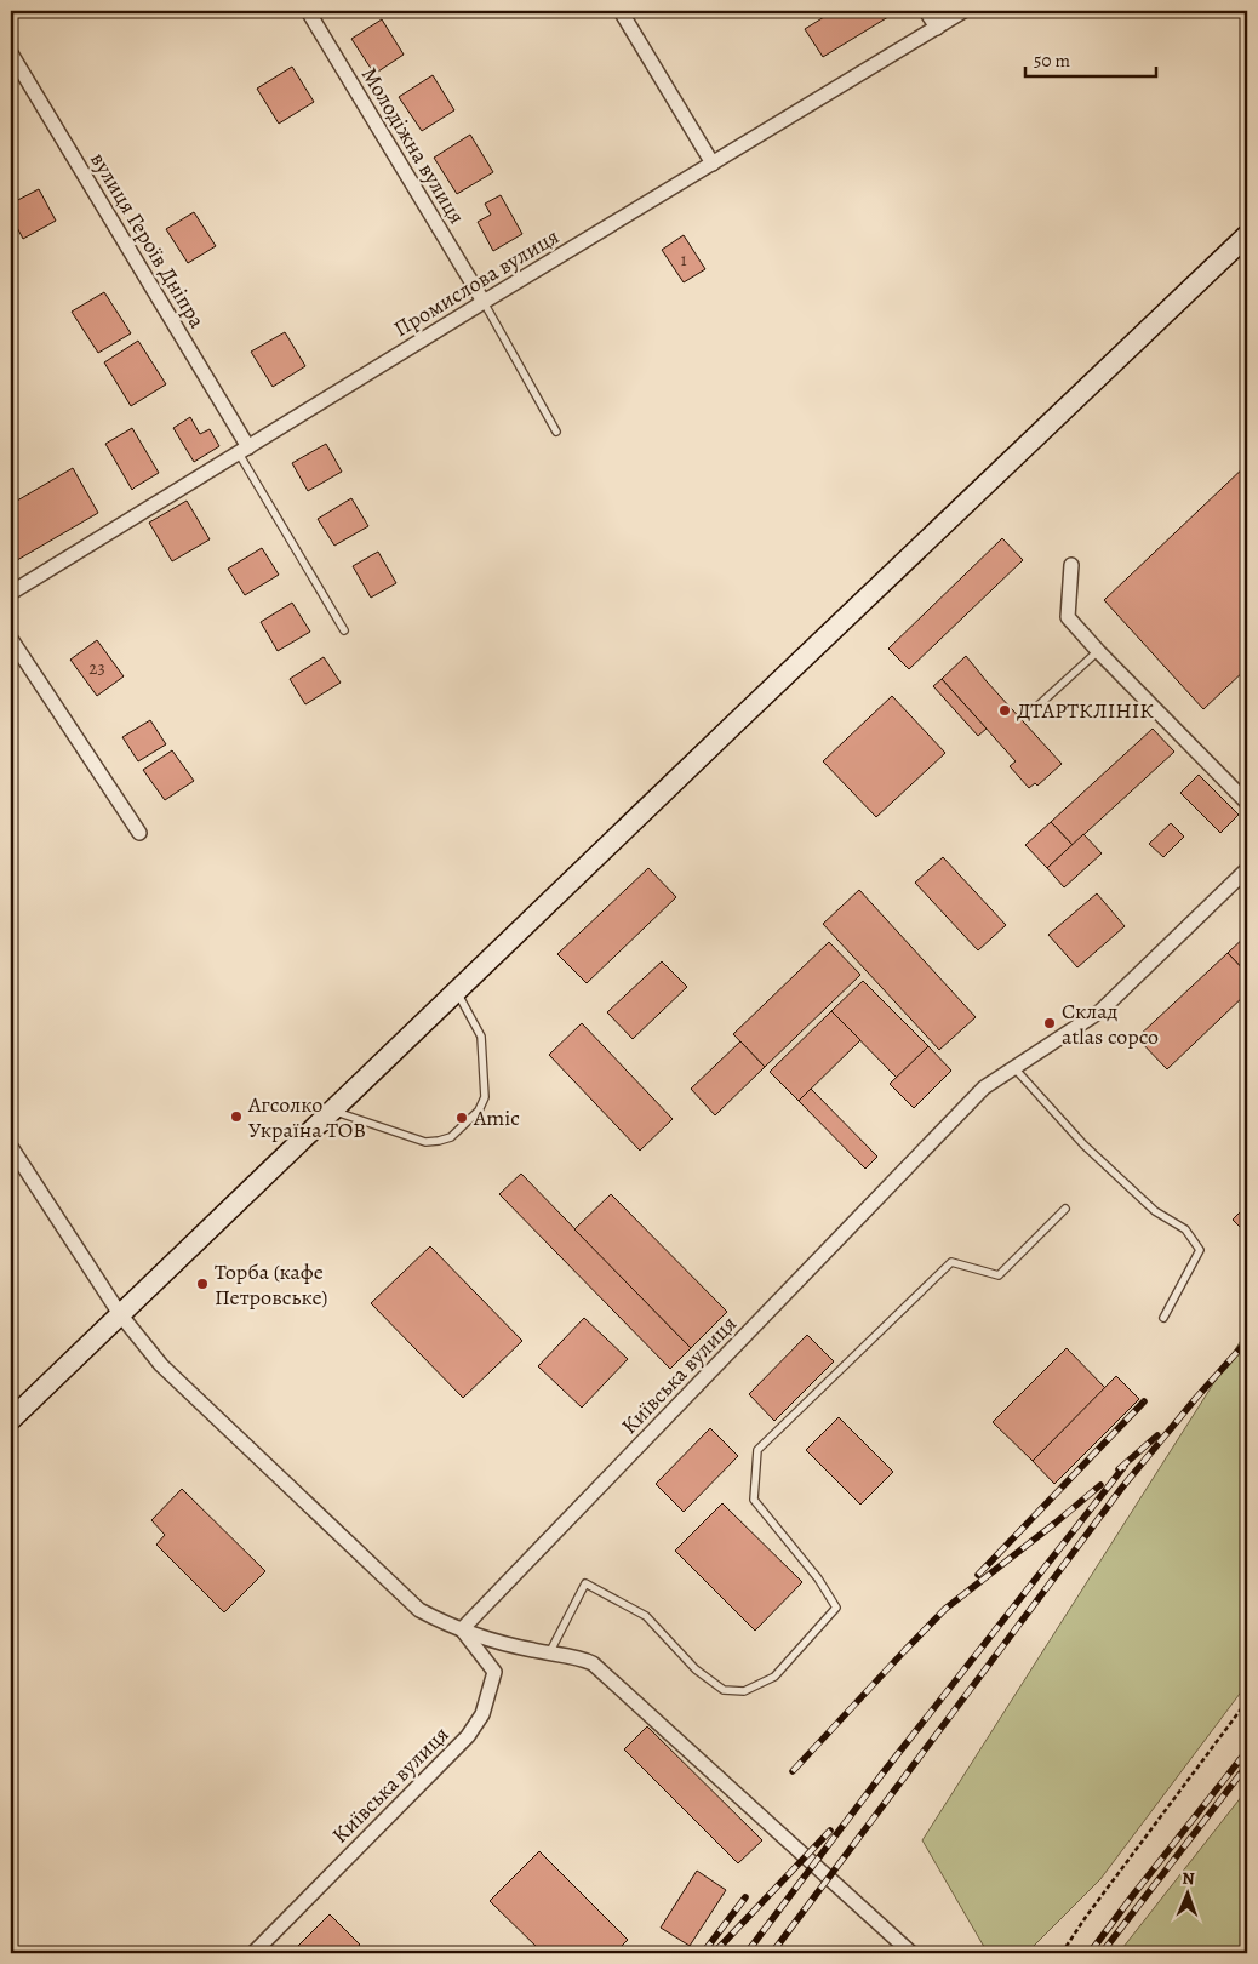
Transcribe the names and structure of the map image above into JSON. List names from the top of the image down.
{
  "streets": {
    "street": [
      "Молодіжна вулиця",
      "вулиця Героїв Дніпра",
      "Промислова вулиця",
      "Київська вулиця"
    ]
  },
  "crossings": [
    ["Молодіжна вулиця", "Промислова вулиця"],
    ["вулиця Героїв Дніпра", "Промислова вулиця"]
  ],
  "places": [
    "ДТАРТКЛІНІК",
    "Склад atlas copco",
    "Агсолко Україна ТОВ",
    "Amic",
    "Торба (кафе Петровське)"
  ],
  "house_numbers": ["1", "23"],
  "scale_bar": "50 m",
  "north": "top"
}
